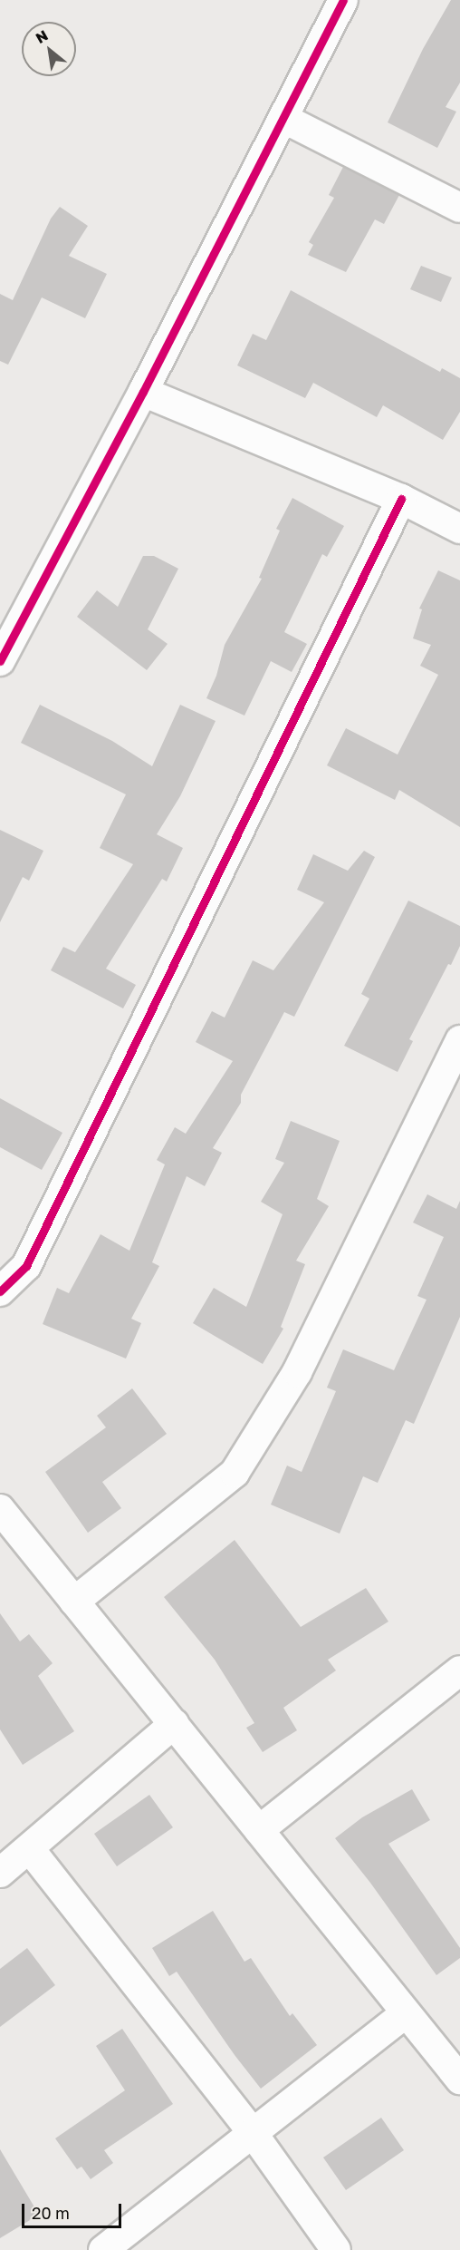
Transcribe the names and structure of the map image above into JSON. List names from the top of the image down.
{
  "scale_bar": "20 m",
  "north": "top left"
}
